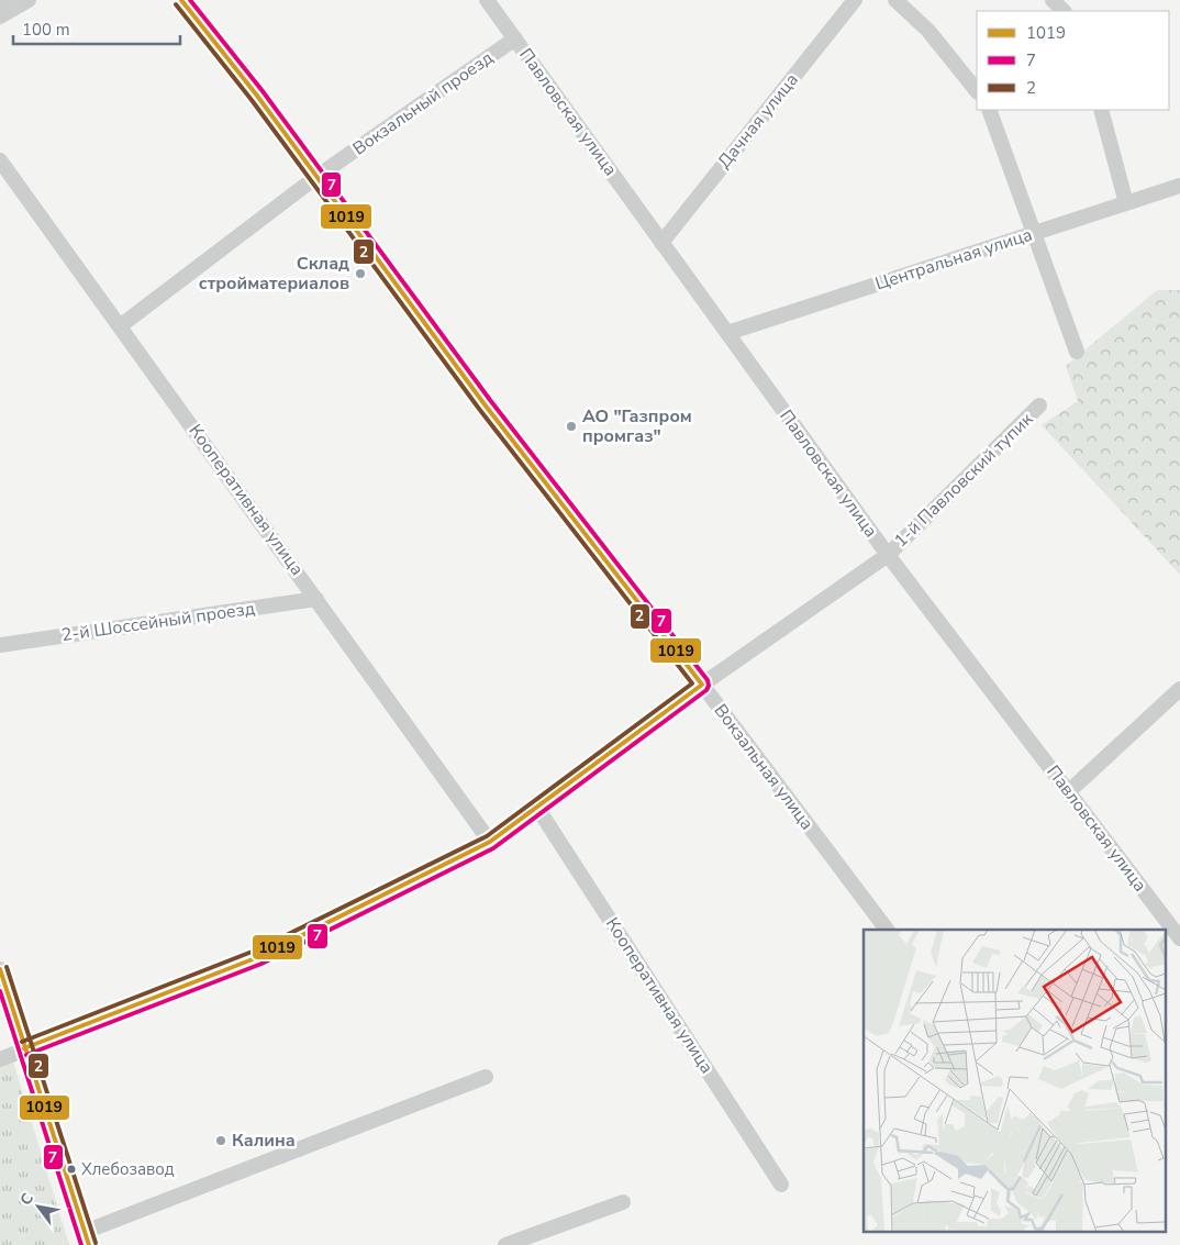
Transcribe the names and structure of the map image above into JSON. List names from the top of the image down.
{
  "streets": {
    "street": [
      "Вокзальный проезд",
      "Павловская улица",
      "Дачная улица",
      "Центральная улица",
      "1-й Павловский тупик",
      "Кооперативная улица",
      "2-й Шоссейный проезд",
      "Вокзальная улица"
    ]
  },
  "crossings": [
    ["Вокзальный проезд", "Павловская улица"],
    ["Вокзальный проезд", "Кооперативная улица"],
    ["Вокзальный проезд", "Вокзальная улица"],
    ["Павловская улица", "Дачная улица"],
    ["Павловская улица", "Центральная улица"],
    ["Павловская улица", "1-й Павловский тупик"],
    ["1-й Павловский тупик", "Кооперативная улица"],
    ["1-й Павловский тупик", "Вокзальная улица"],
    ["Кооперативная улица", "2-й Шоссейный проезд"]
  ],
  "places": [
    "Склад стройматериалов",
    "АО \"Газпром промгаз\"",
    "Калина",
    "Хлебозавод"
  ],
  "lines": ["transit line 1019", "transit line 7", "transit line 2"],
  "legend": ["1019", "7", "2"],
  "scale_bar": "100 m",
  "north": "top left"
}
